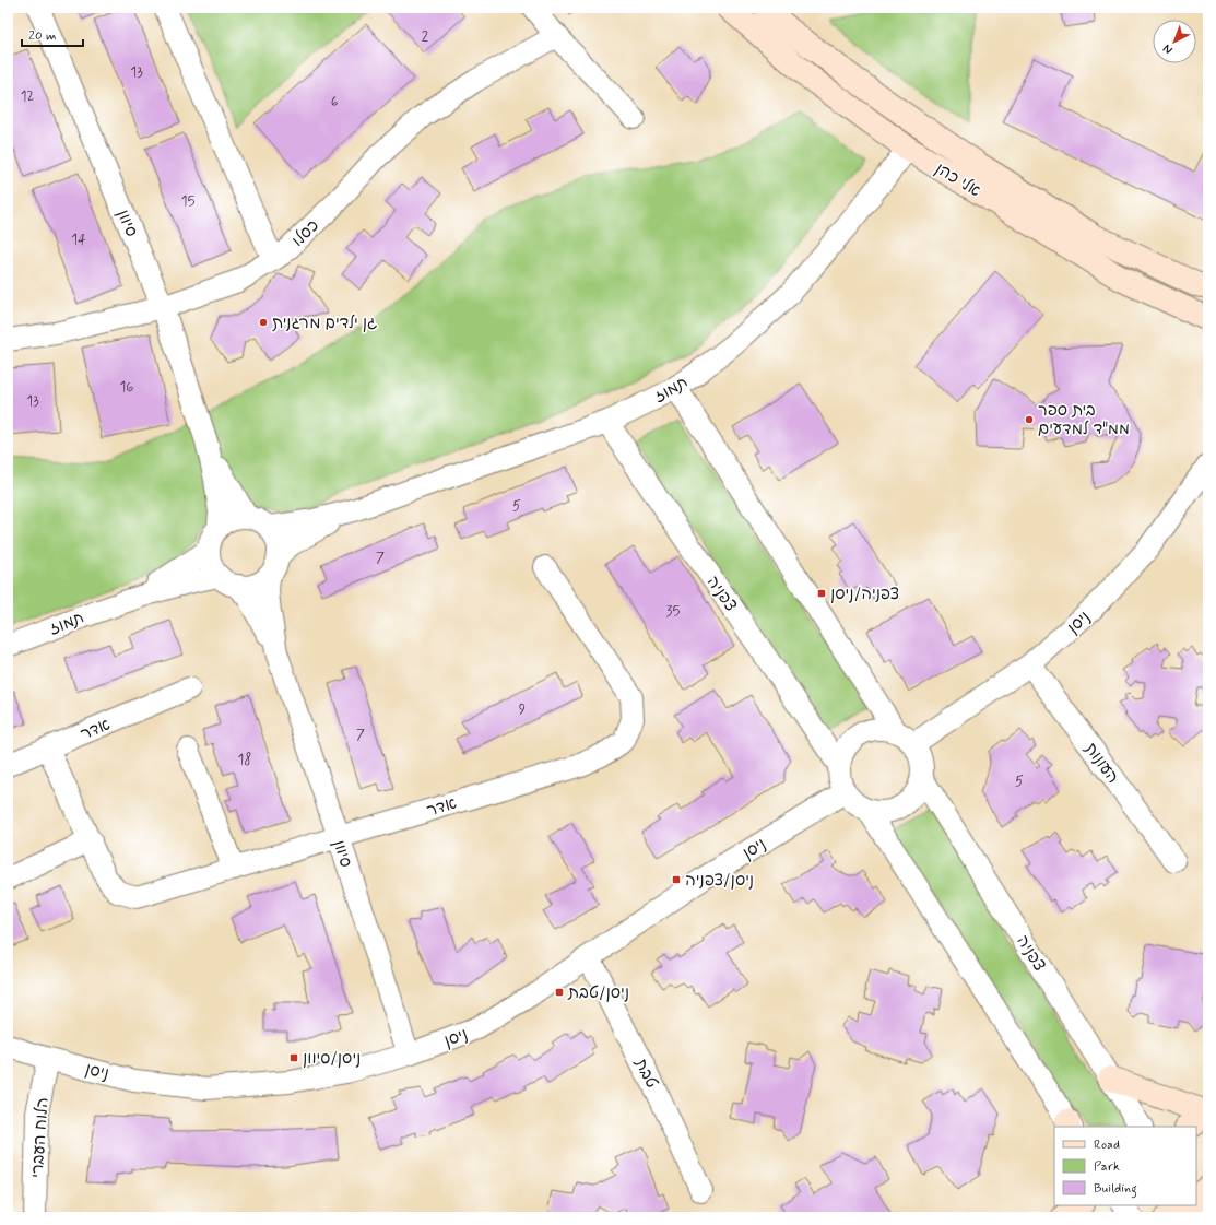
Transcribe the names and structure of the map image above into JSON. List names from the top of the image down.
{
  "streets": {
    "street": [
      "אלי כהן",
      "סיוון",
      "כסלו",
      "תמוז",
      "צפניה",
      "ניסן",
      "אדר",
      "העונות",
      "טבת",
      "הלוח העברי"
    ]
  },
  "crossings": [
    ["אלי כהן", "תמוז"],
    ["סיוון", "כסלו"],
    ["סיוון", "תמוז"],
    ["סיוון", "ניסן"],
    ["סיוון", "אדר"],
    ["תמוז", "צפניה"],
    ["צפניה", "ניסן"],
    ["ניסן", "העונות"],
    ["ניסן", "טבת"],
    ["ניסן", "הלוח העברי"]
  ],
  "places": {
    "other": ["גן ילדים מרגנית", "בית ספר ממ\"ד למדעים"],
    "transit": [
      "צפניה/ניסן",
      "ניסן/צפניה",
      "ניסן/טבת",
      "ניסן/סיוון"
    ]
  },
  "house_numbers": [
    "2",
    "13",
    "12",
    "6",
    "15",
    "14",
    "16",
    "13",
    "5",
    "7",
    "35",
    "9",
    "7",
    "18",
    "5"
  ],
  "legend": ["Road", "Park", "Building"],
  "scale_bar": "20 m",
  "north": "bottom left"
}
